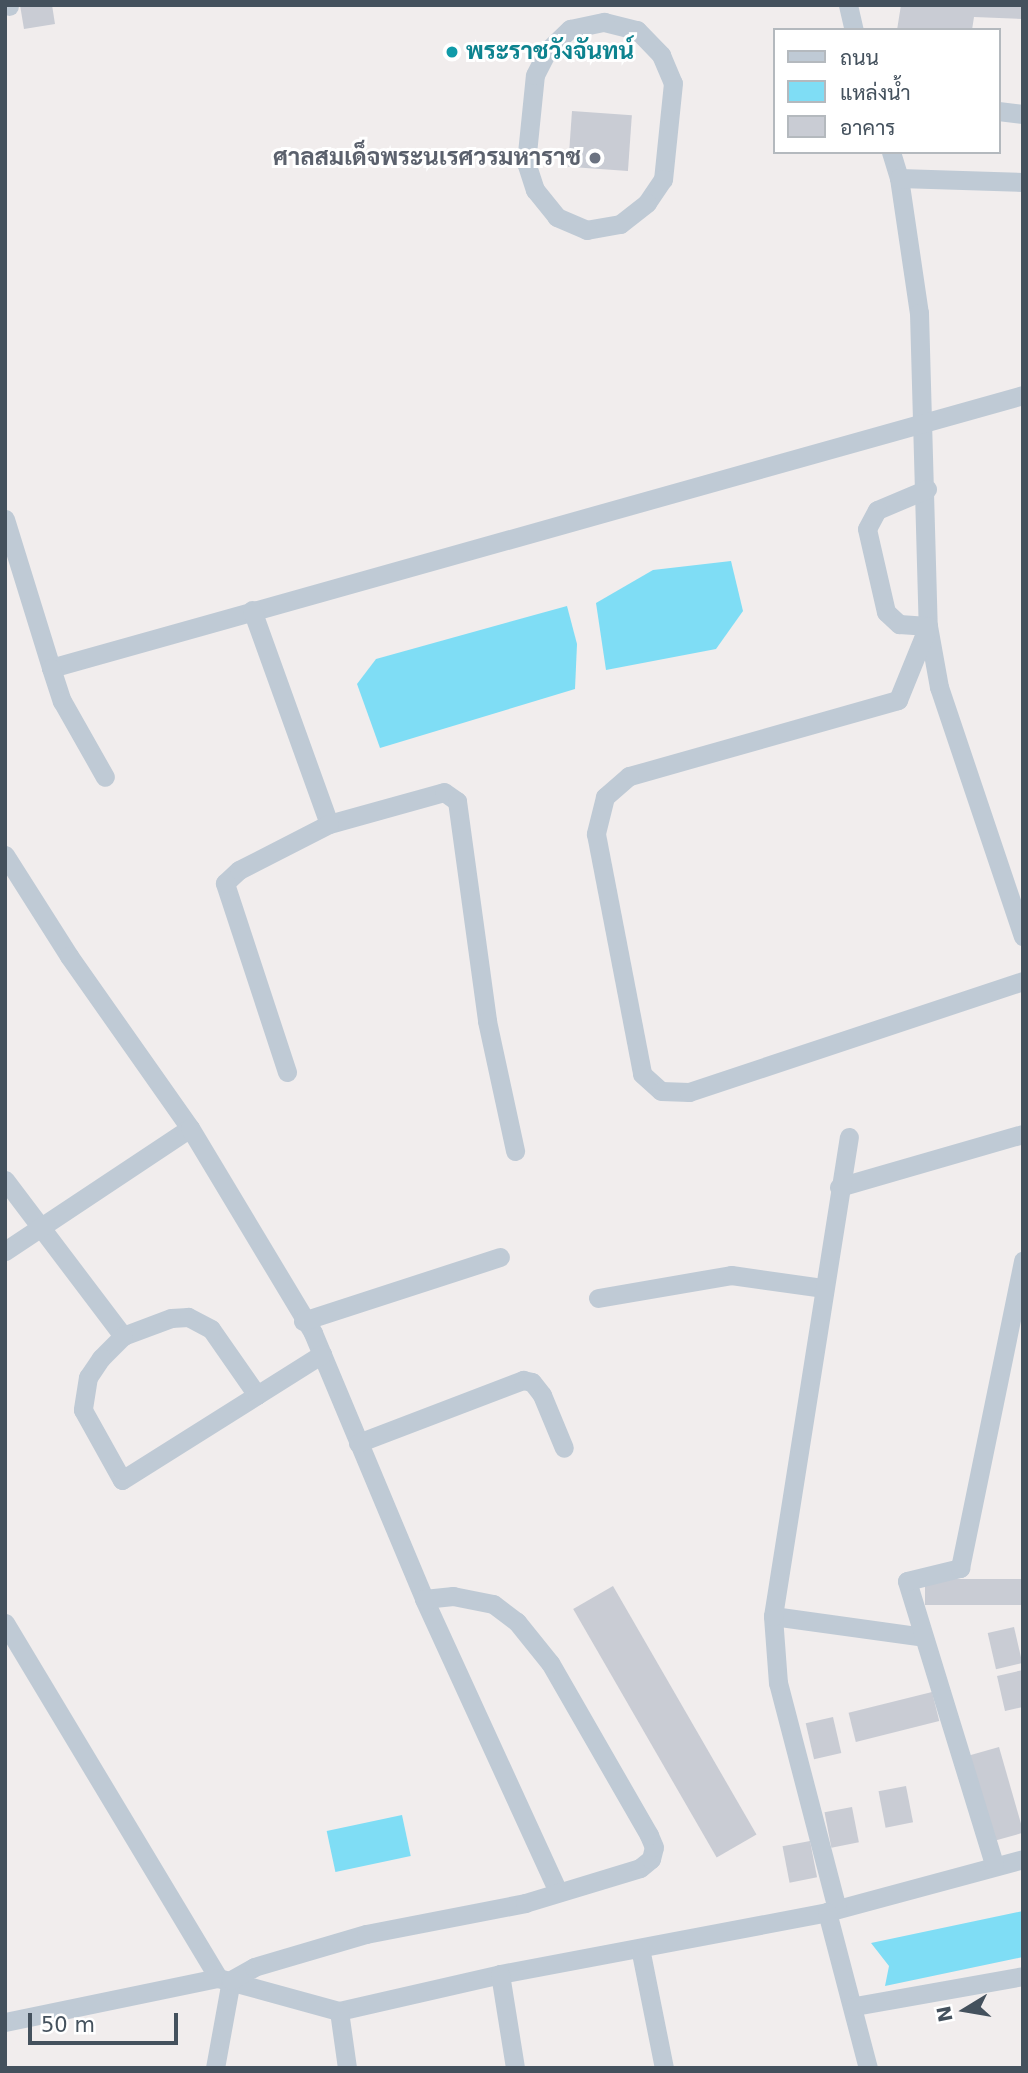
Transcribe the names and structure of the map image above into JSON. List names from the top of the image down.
{
  "places": ["พระราชวังจันทน์", "ศาลสมเด็จพระนเรศวรมหาราช"],
  "legend": ["ถนน", "แหล่งน้ำ", "อาคาร"],
  "scale_bar": "50 m",
  "north": "left"
}
